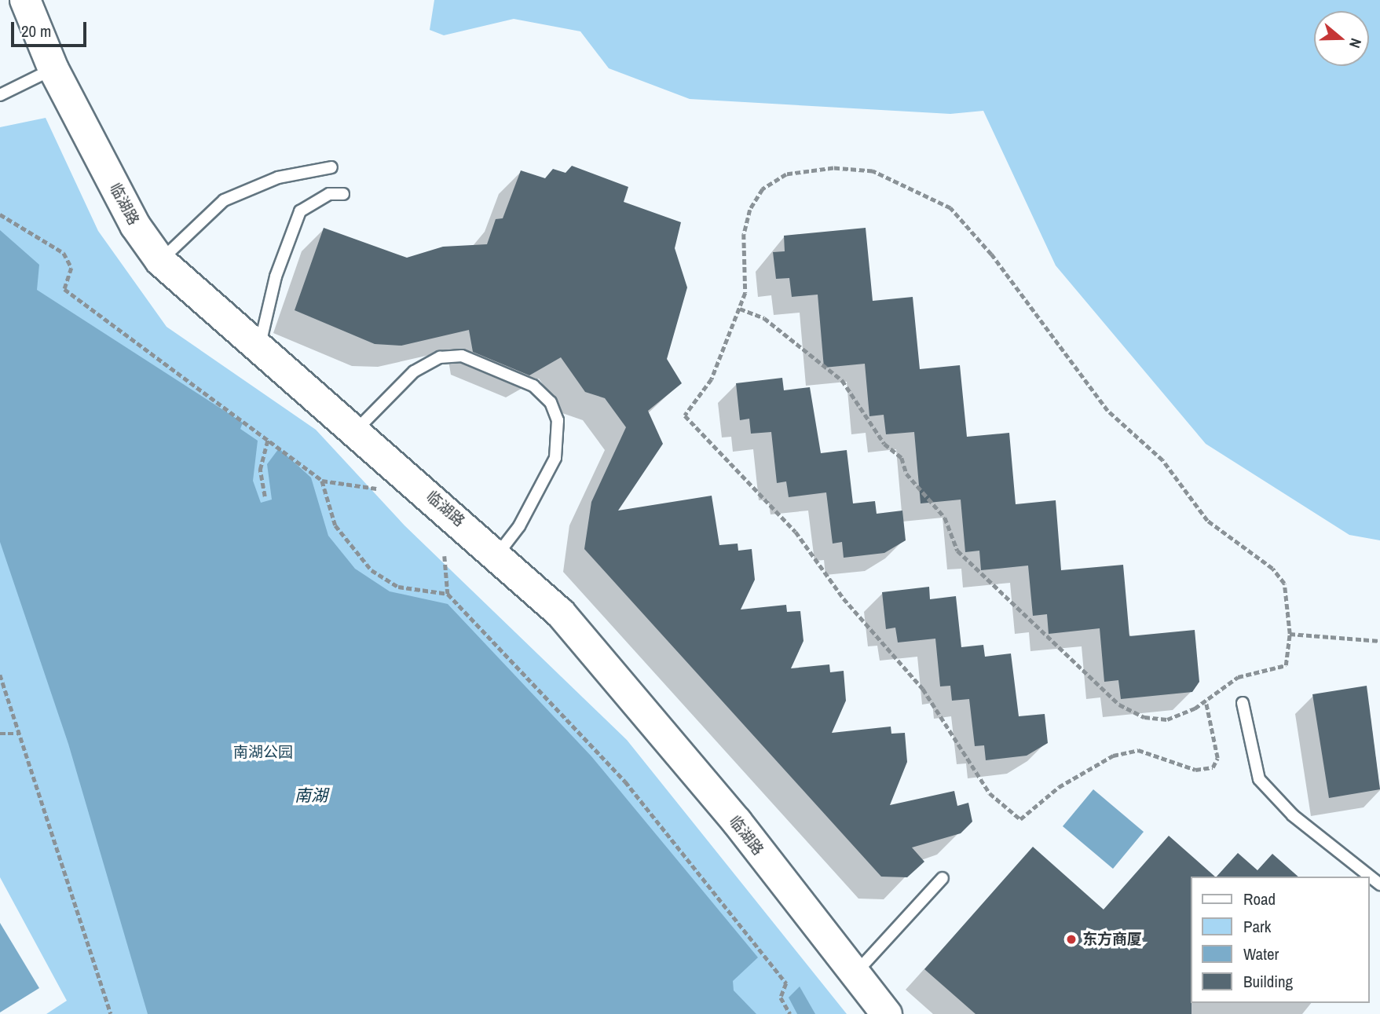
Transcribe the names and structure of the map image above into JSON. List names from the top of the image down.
{
  "streets": {
    "street": ["临湖路"]
  },
  "water": ["南湖"],
  "parks": ["南湖公园"],
  "places": ["东方商厦"],
  "legend": [
    "Road",
    "Park",
    "Water",
    "Building"
  ],
  "scale_bar": "20 m",
  "north": "right"
}
